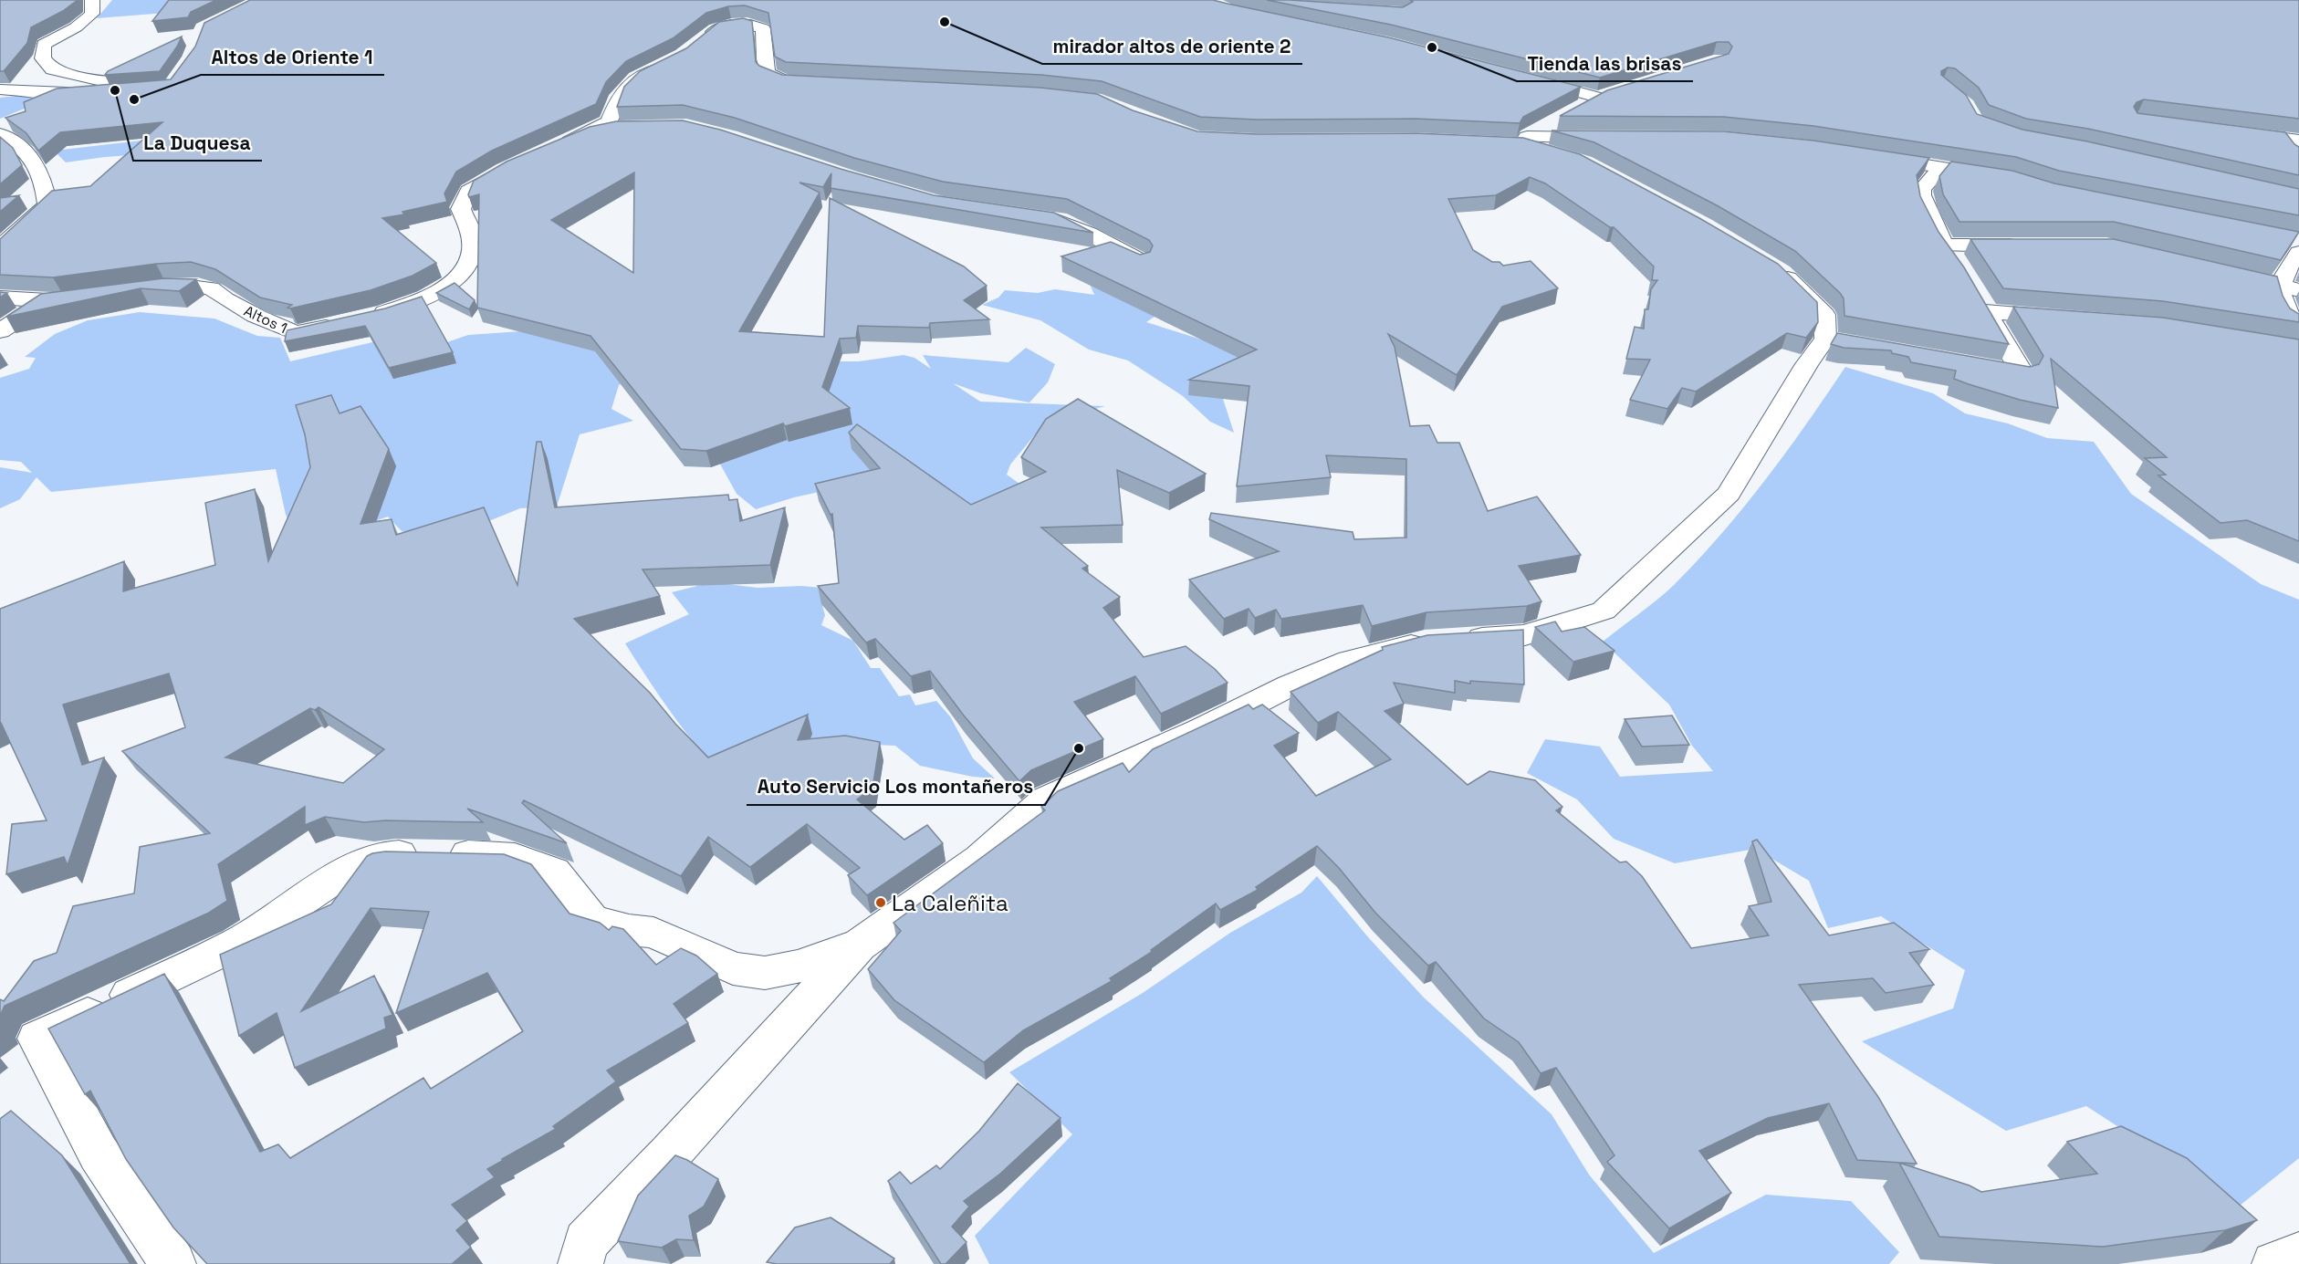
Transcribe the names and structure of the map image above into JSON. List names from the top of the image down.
{
  "streets": {
    "street": ["Altos 1"]
  },
  "places": [
    "mirador altos de oriente 2",
    "Tienda las brisas",
    "La Duquesa",
    "Altos de Oriente 1",
    "Auto Servicio Los montañeros",
    "La Caleñita"
  ]
}
